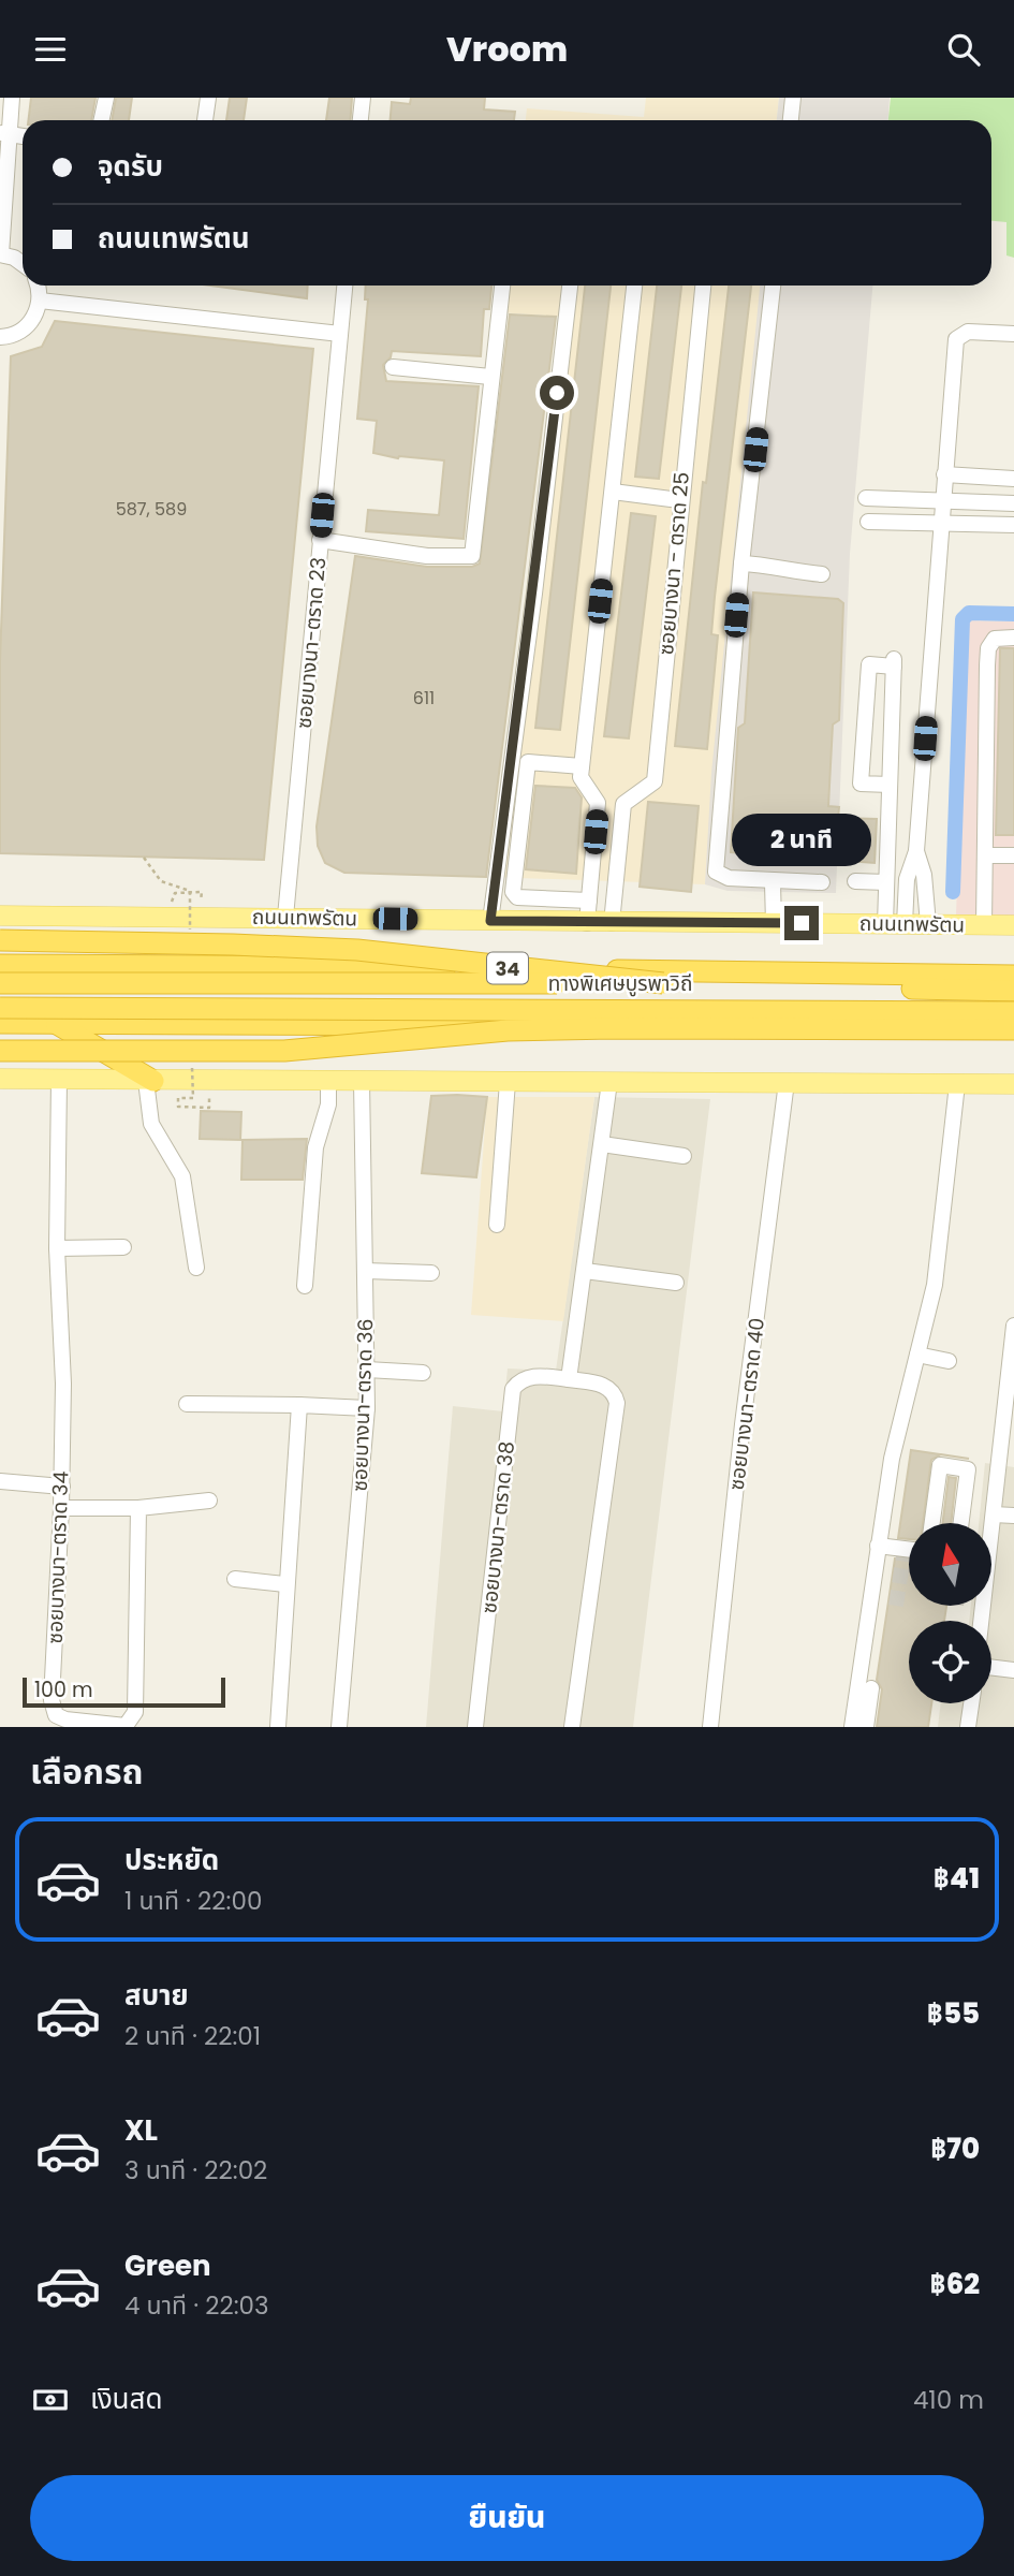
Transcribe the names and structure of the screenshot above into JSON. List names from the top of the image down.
{
  "streets": {
    "highway": ["34", "ทางพิเศษบูรพาวิถี"],
    "main road": ["ถนนเทพรัตน"],
    "street": [
      "ซอยบางนา - ตราด 25",
      "ซอยบางนา-ตราด 23",
      "ซอยบางนา-ตราด 40",
      "ซอยบางนา-ตราด 36",
      "ซอยบางนา-ตราด 38",
      "ซอยบางนา-ตราด 34"
    ]
  },
  "crossings": [
    ["ซอยบางนา - ตราด 25", "ถนนเทพรัตน"],
    ["ซอยบางนา-ตราด 23", "ถนนเทพรัตน"]
  ],
  "house_numbers": ["587, 589", "611"],
  "scale_bar": "100 m",
  "north": "top",
  "page": {
    "header": "Vroom",
    "banner": ["จุดรับ", "ถนนเทพรัตน"],
    "bubble": "2 นาที",
    "scale": "100 m",
    "heading": "เลือกรถ",
    "list": [
      {
        "name": "ประหยัด",
        "note": "1 นาที · 22:00",
        "value": "฿41"
      },
      {
        "name": "สบาย",
        "note": "2 นาที · 22:01",
        "value": "฿55"
      },
      {
        "name": "XL",
        "note": "3 นาที · 22:02",
        "value": "฿70"
      },
      {
        "name": "Green",
        "note": "4 นาที · 22:03",
        "value": "฿62"
      }
    ],
    "pay": ["เงินสด", "410 m"],
    "buttons": "ยืนยัน"
  }
}
